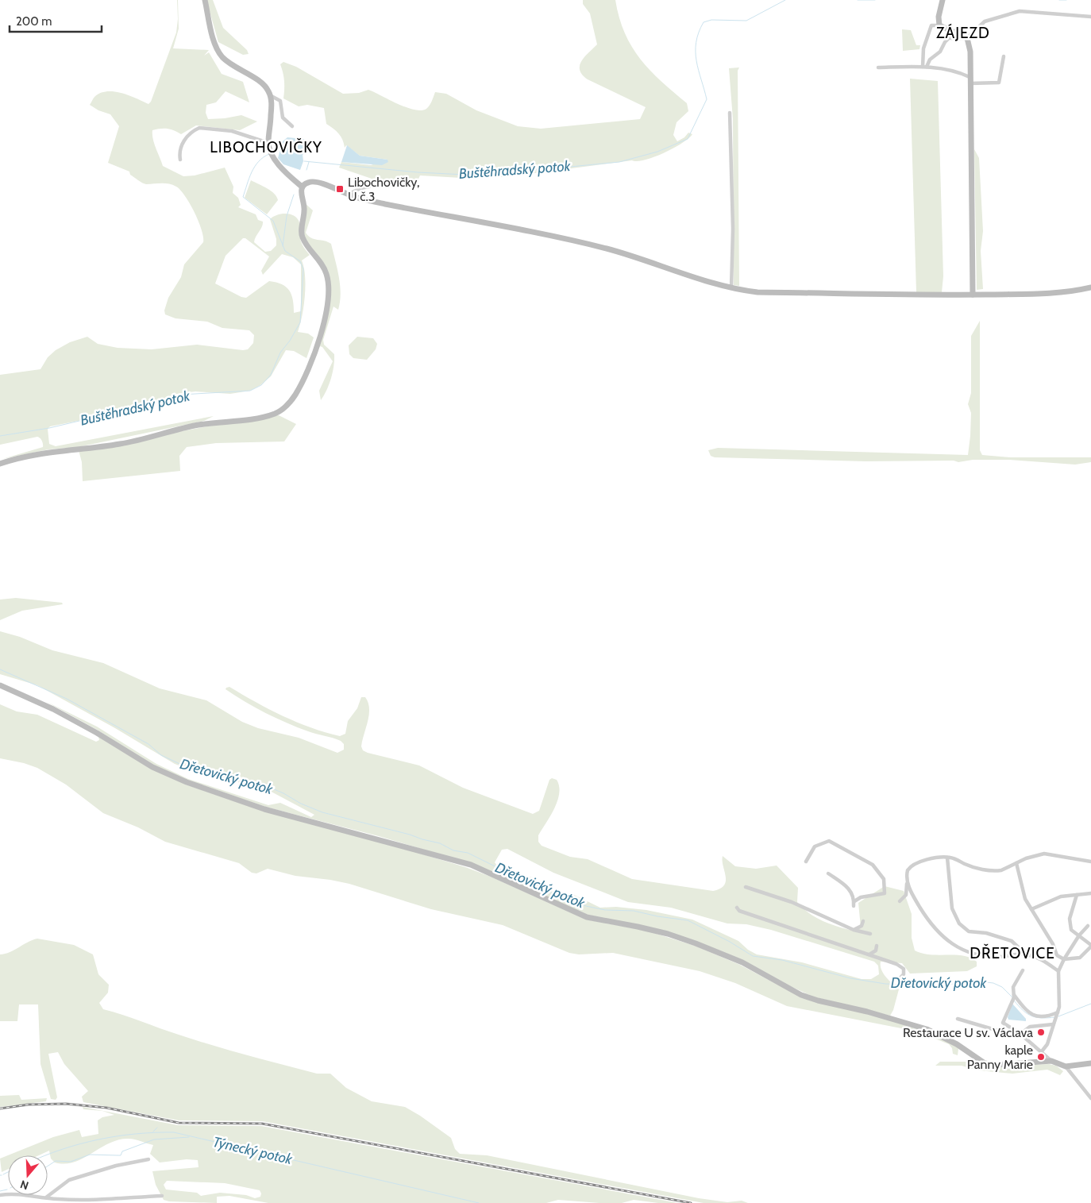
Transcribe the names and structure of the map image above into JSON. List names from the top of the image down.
{
  "districts": ["ZÁJEZD", "LIBOCHOVIČKY", "DŘETOVICE"],
  "water": ["Buštěhradský potok", "Dřetovický potok", "Týnecký potok"],
  "places": {
    "transit": ["Libochovičky, U č.3"],
    "other": ["Restaurace U sv. Václava", "kaple Panny Marie"]
  },
  "scale_bar": "200 m",
  "north": "bottom"
}
